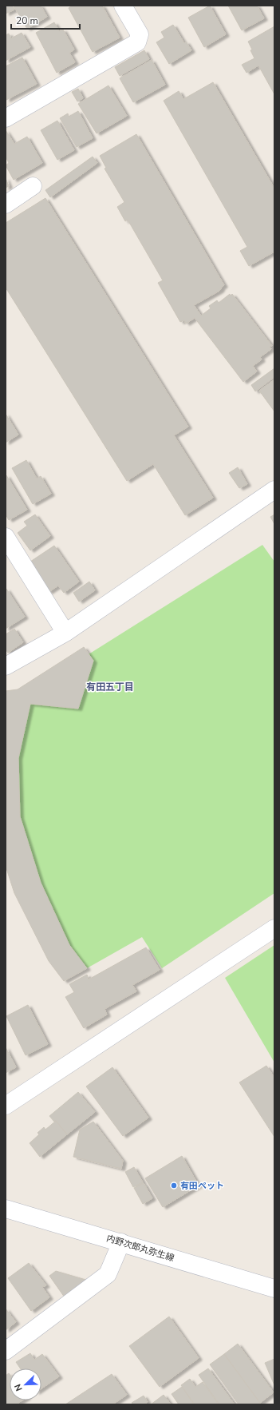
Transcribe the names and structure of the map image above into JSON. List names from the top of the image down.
{
  "streets": {
    "street": ["内野次郎丸弥生線"]
  },
  "districts": ["有田五丁目"],
  "places": ["有田ペット"],
  "scale_bar": "20 m",
  "north": "bottom left"
}
